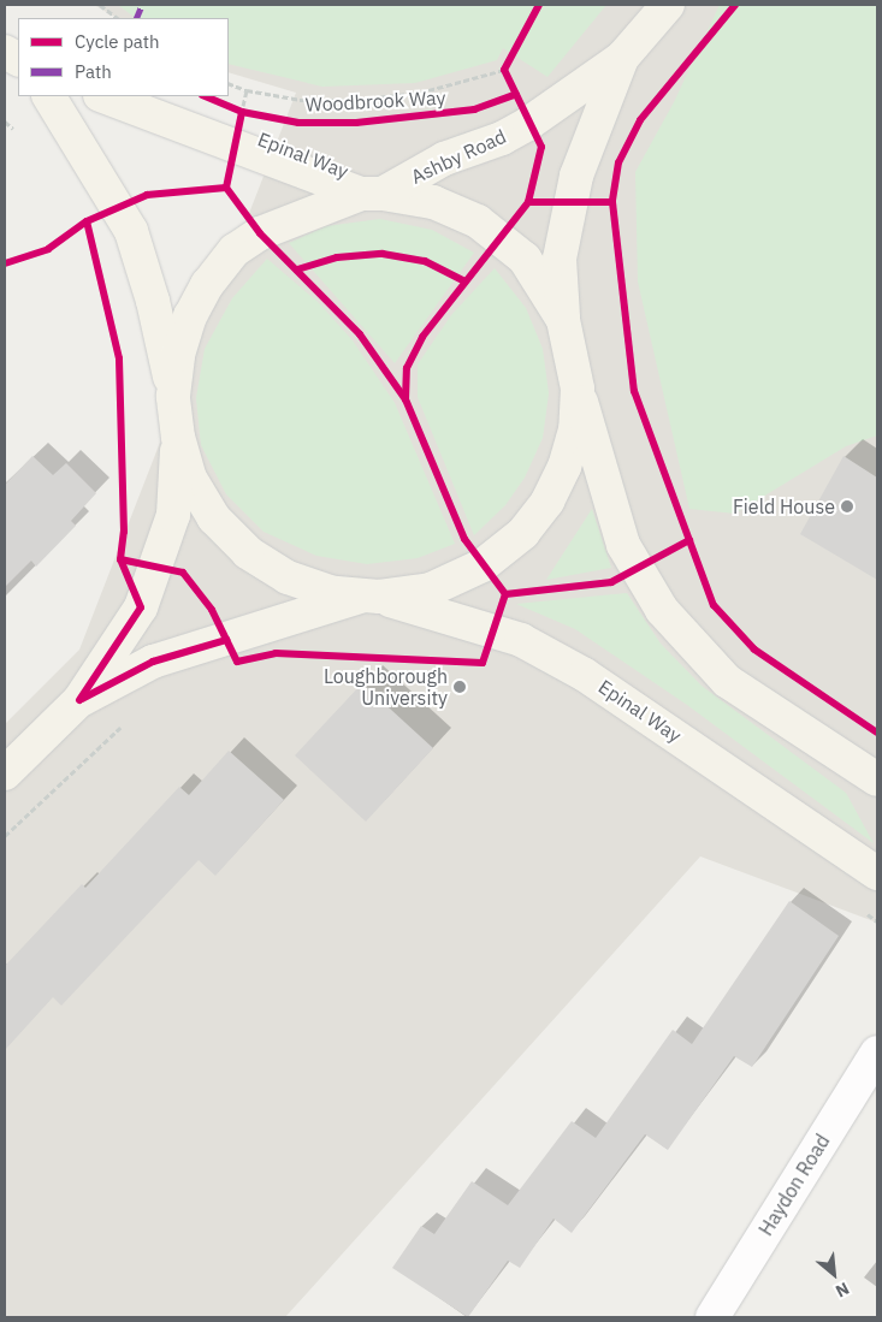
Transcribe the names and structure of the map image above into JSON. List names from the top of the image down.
{
  "streets": {
    "main road": ["Epinal Way", "Ashby Road"],
    "street": ["Haydon Road"],
    "cycle path": ["Woodbrook Way"]
  },
  "crossings": [
    ["Epinal Way", "Ashby Road"]
  ],
  "places": ["Field House", "Loughborough University"],
  "legend": ["Cycle path", "Path"],
  "north": "bottom right"
}
